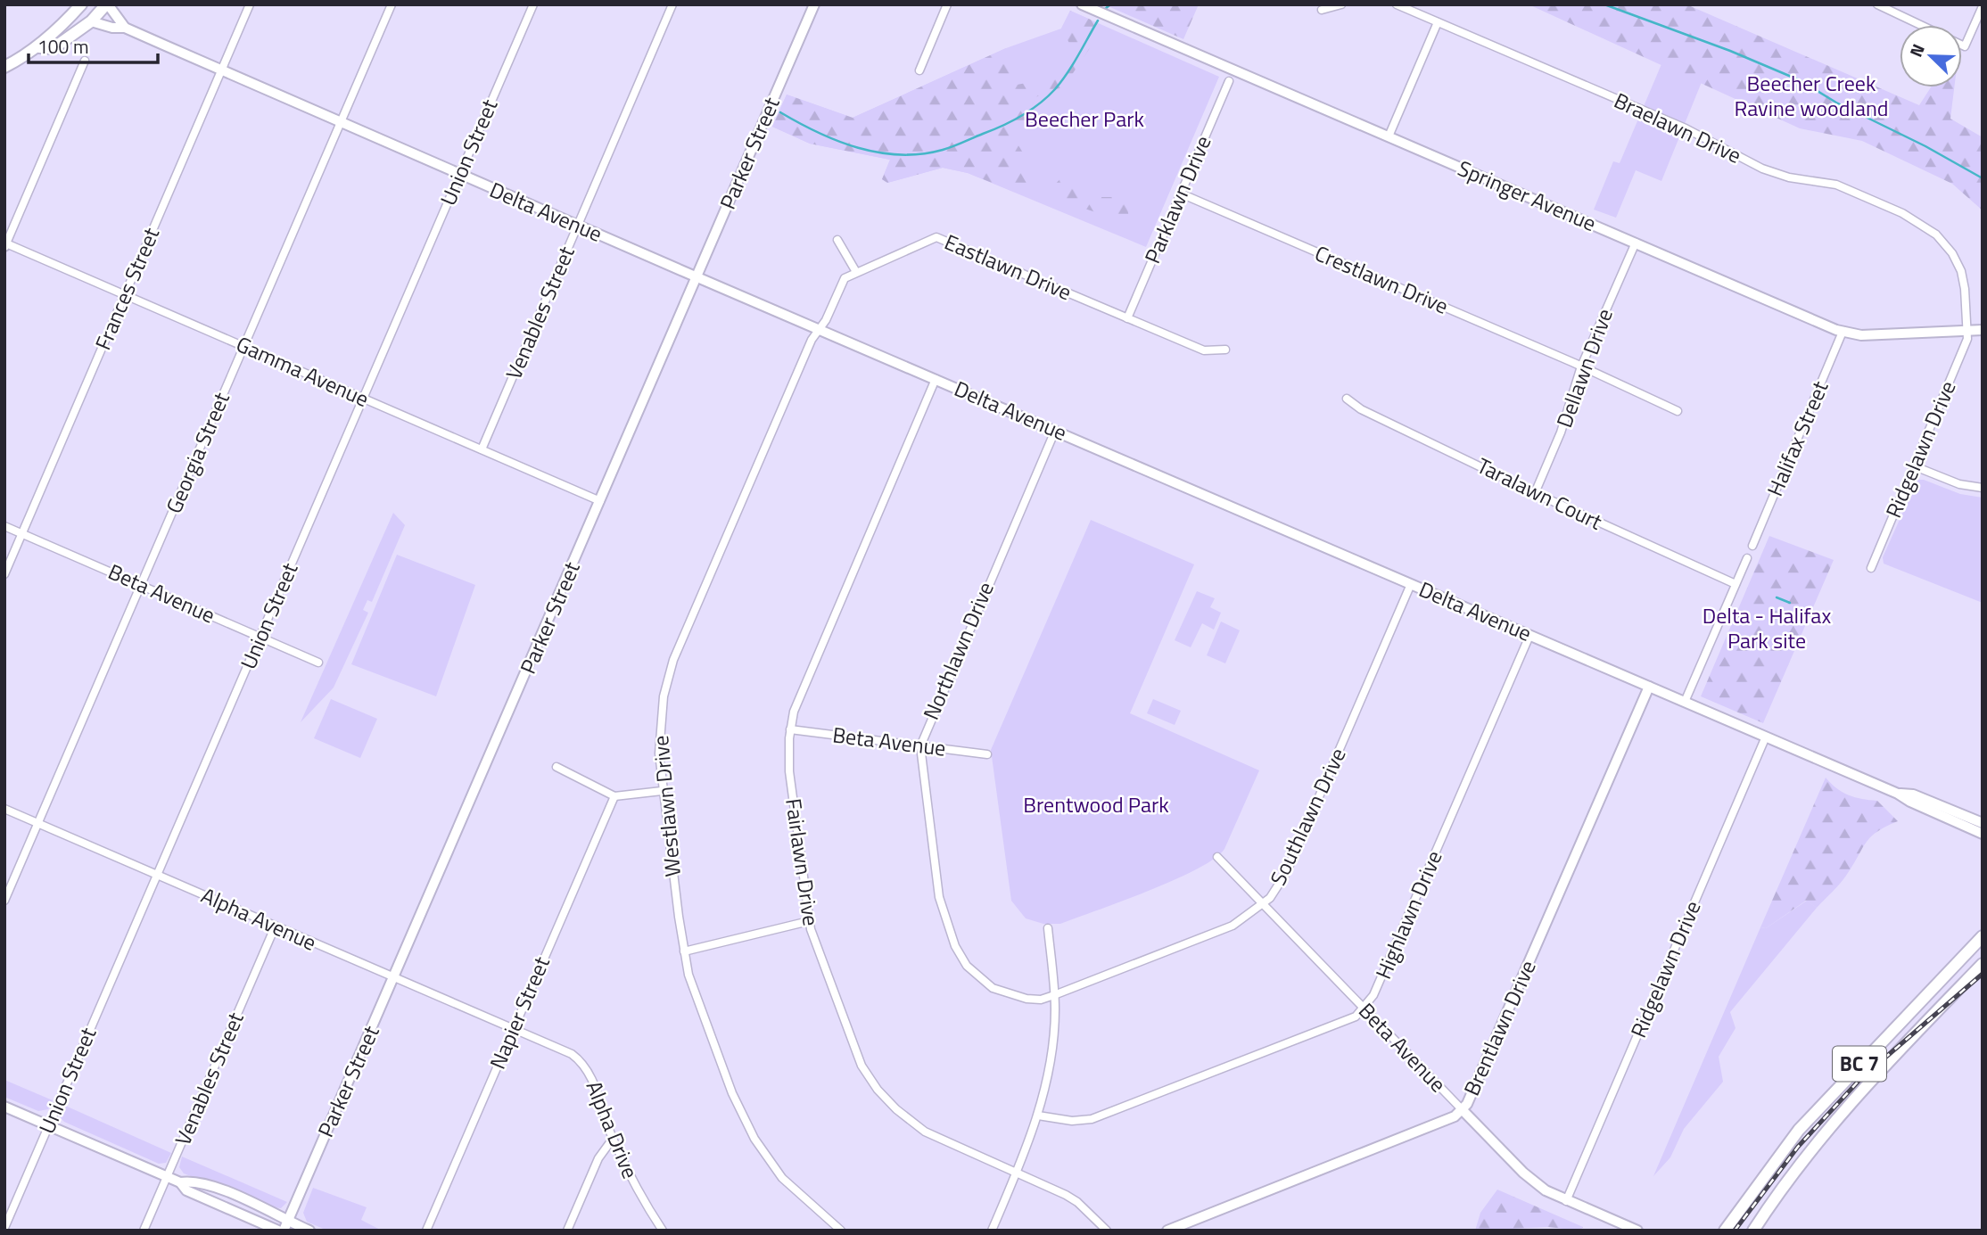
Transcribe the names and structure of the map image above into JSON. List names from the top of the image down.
{
  "streets": {
    "main road": ["BC 7"],
    "street": [
      "Braelawn Drive",
      "Union Street",
      "Parker Street",
      "Springer Avenue",
      "Parklawn Drive",
      "Delta Avenue",
      "Eastlawn Drive",
      "Crestlawn Drive",
      "Frances Street",
      "Venables Street",
      "Dellawn Drive",
      "Gamma Avenue",
      "Halifax Street",
      "Ridgelawn Drive",
      "Georgia Street",
      "Taralawn Court",
      "Beta Avenue",
      "Northlawn Drive",
      "Westlawn Drive",
      "Southlawn Drive",
      "Fairlawn Drive",
      "Highlawn Drive",
      "Alpha Avenue",
      "Napier Street",
      "Brentlawn Drive",
      "Alpha Drive"
    ]
  },
  "crossings": [
    ["Braelawn Drive", "Springer Avenue"],
    ["Braelawn Drive", "Ridgelawn Drive"],
    ["Union Street", "Delta Avenue"],
    ["Union Street", "Gamma Avenue"],
    ["Union Street", "Beta Avenue"],
    ["Union Street", "Alpha Avenue"],
    ["Parker Street", "Delta Avenue"],
    ["Parker Street", "Gamma Avenue"],
    ["Parker Street", "Alpha Avenue"],
    ["Springer Avenue", "Dellawn Drive"],
    ["Springer Avenue", "Halifax Street"],
    ["Springer Avenue", "Ridgelawn Drive"],
    ["Parklawn Drive", "Eastlawn Drive"],
    ["Parklawn Drive", "Crestlawn Drive"],
    ["Delta Avenue", "Eastlawn Drive"],
    ["Delta Avenue", "Frances Street"],
    ["Delta Avenue", "Venables Street"],
    ["Delta Avenue", "Ridgelawn Drive"],
    ["Delta Avenue", "Georgia Street"],
    ["Delta Avenue", "Northlawn Drive"],
    ["Delta Avenue", "Westlawn Drive"],
    ["Delta Avenue", "Southlawn Drive"],
    ["Delta Avenue", "Fairlawn Drive"],
    ["Delta Avenue", "Highlawn Drive"],
    ["Delta Avenue", "Brentlawn Drive"],
    ["Eastlawn Drive", "Westlawn Drive"],
    ["Crestlawn Drive", "Dellawn Drive"],
    ["Frances Street", "Gamma Avenue"],
    ["Frances Street", "Beta Avenue"],
    ["Venables Street", "Gamma Avenue"],
    ["Venables Street", "Alpha Avenue"],
    ["Dellawn Drive", "Taralawn Court"],
    ["Gamma Avenue", "Georgia Street"],
    ["Ridgelawn Drive", "Beta Avenue"],
    ["Georgia Street", "Beta Avenue"],
    ["Georgia Street", "Alpha Avenue"],
    ["Beta Avenue", "Northlawn Drive"],
    ["Beta Avenue", "Southlawn Drive"],
    ["Beta Avenue", "Fairlawn Drive"],
    ["Beta Avenue", "Highlawn Drive"],
    ["Beta Avenue", "Brentlawn Drive"],
    ["Northlawn Drive", "Southlawn Drive"],
    ["Alpha Avenue", "Napier Street"],
    ["Alpha Avenue", "Alpha Drive"],
    ["Napier Street", "Alpha Drive"]
  ],
  "parks": [
    "Beecher Creek Ravine woodland",
    "Beecher Park",
    "Delta - Halifax Park site",
    "Brentwood Park"
  ],
  "scale_bar": "100 m",
  "north": "top left"
}
